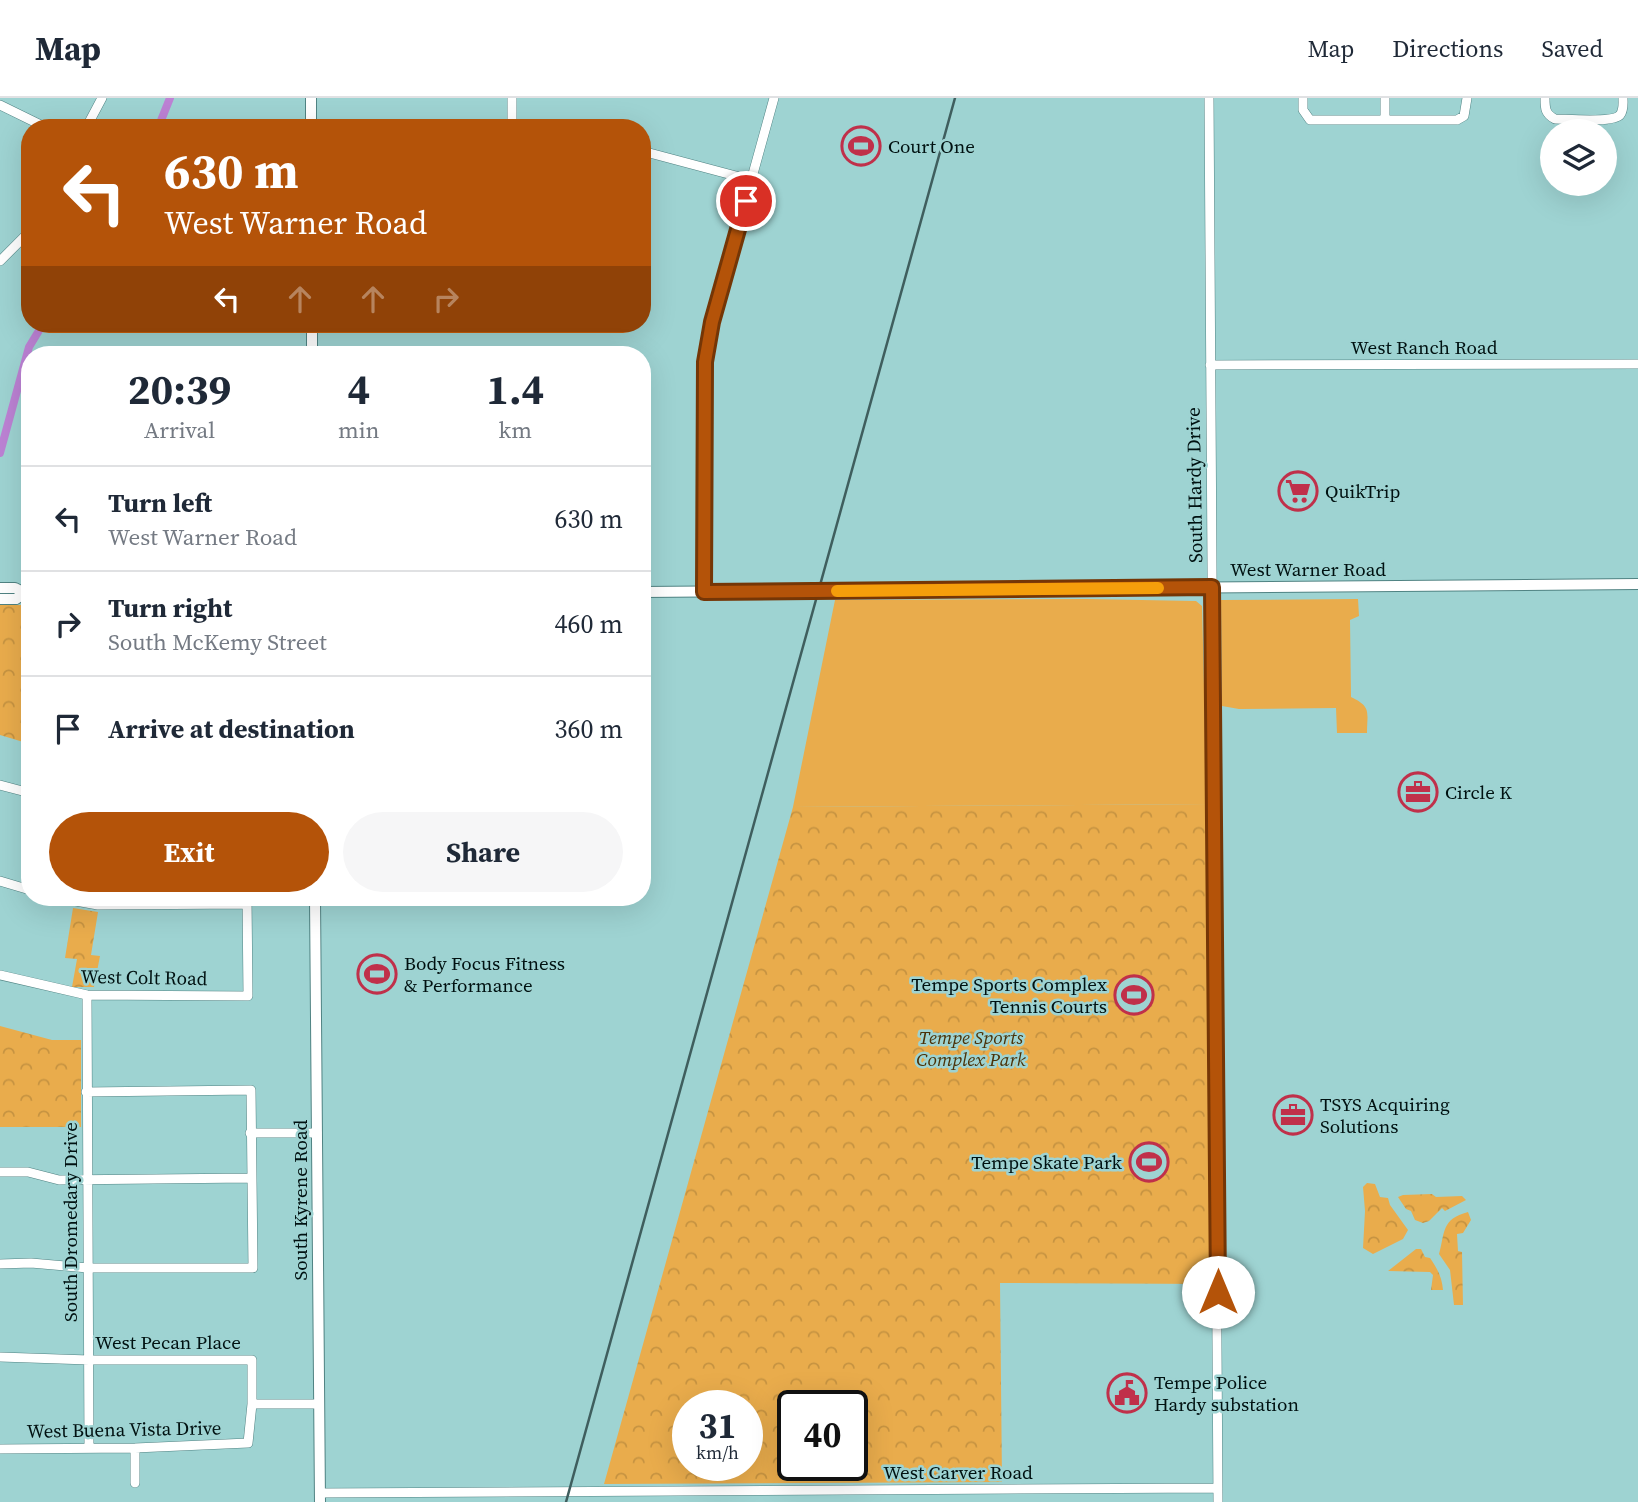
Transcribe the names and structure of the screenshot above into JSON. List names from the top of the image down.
{
  "streets": {
    "main road": ["West Warner Road", "South Kyrene Road"],
    "street": [
      "West Ranch Road",
      "South Hardy Drive",
      "West Colt Road",
      "South Dromedary Drive",
      "West Pecan Place",
      "West Buena Vista Drive",
      "West Carver Road"
    ]
  },
  "crossings": [
    ["West Ranch Road", "South Hardy Drive"],
    ["South Hardy Drive", "West Warner Road"],
    ["South Hardy Drive", "West Carver Road"],
    ["West Colt Road", "South Dromedary Drive"],
    ["South Kyrene Road", "West Carver Road"],
    ["South Dromedary Drive", "West Pecan Place"],
    ["South Dromedary Drive", "West Buena Vista Drive"],
    ["West Pecan Place", "West Buena Vista Drive"]
  ],
  "parks": ["Tempe Sports Complex Park"],
  "places": {
    "sports": [
      "Court One",
      "Body Focus Fitness & Performance",
      "Tempe Sports Complex Tennis Courts",
      "Tempe Skate Park"
    ],
    "supermarket": ["QuikTrip"],
    "office": ["Circle K", "TSYS Acquiring Solutions"],
    "public building": ["Tempe Police Hardy substation"]
  },
  "page": {
    "header": "Map",
    "nav": ["Map", "Directions", "Saved"],
    "turn": ["630 m", "West Warner Road"],
    "eta": [
      "20:39",
      "Arrival",
      "4",
      "min",
      "1.4",
      "km"
    ],
    "list": [
      {
        "name": "Turn left",
        "note": "West Warner Road",
        "value": "630 m"
      },
      {
        "name": "Turn right",
        "note": "South McKemy Street",
        "value": "460 m"
      },
      {
        "name": "Arrive at destination",
        "value": "360 m"
      }
    ],
    "buttons": ["Exit", "Share"],
    "speed": "31 km/h",
    "limit": "40"
  }
}
